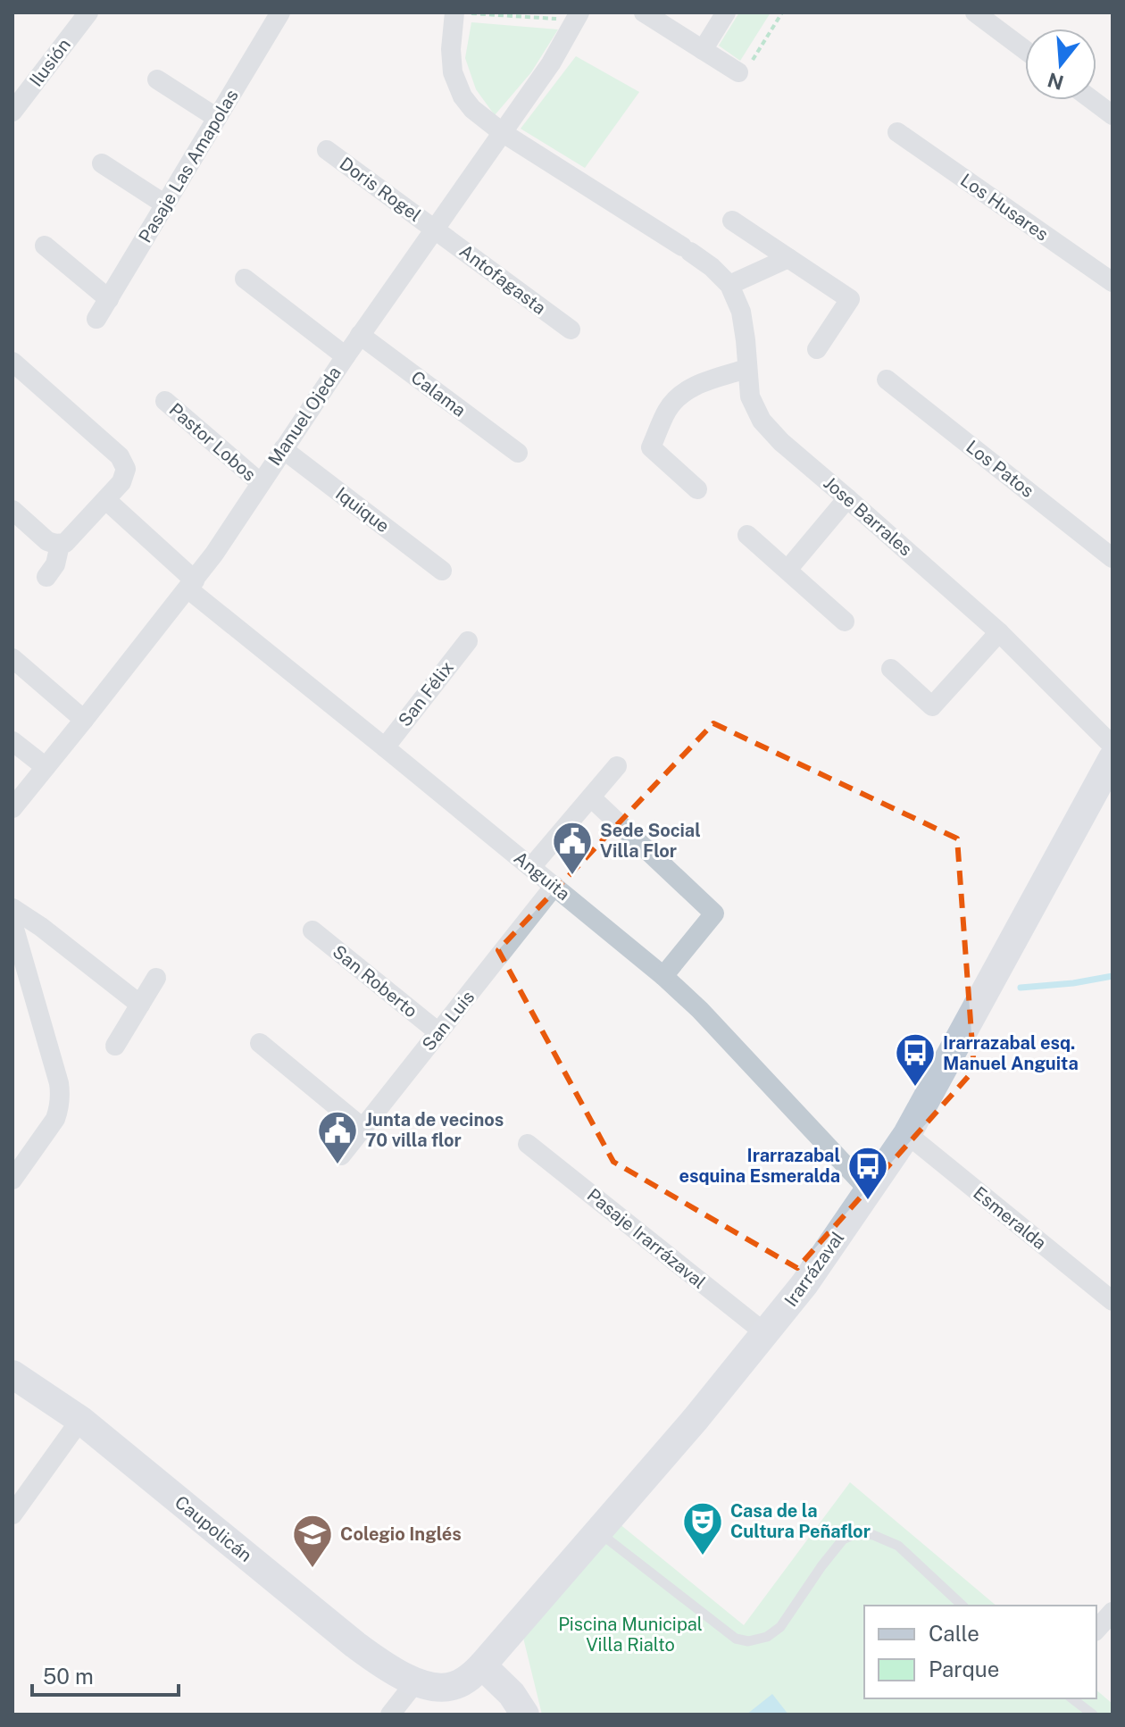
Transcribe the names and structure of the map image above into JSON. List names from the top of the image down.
{
  "streets": {
    "main road": ["Irarrázaval", "Caupolicán"],
    "street": [
      "Ilusión",
      "Pasaje Las Amapolas",
      "Doris Rogel",
      "Los Husares",
      "Antofagasta",
      "Calama",
      "Manuel Ojeda",
      "Pastor Lobos",
      "Los Patos",
      "Iquique",
      "Jose Barrales",
      "San Félix",
      "Anguita",
      "San Roberto",
      "San Luis",
      "Esmeralda",
      "Pasaje Irarrázaval"
    ]
  },
  "crossings": [
    ["Doris Rogel", "Antofagasta"],
    ["Doris Rogel", "Manuel Ojeda"],
    ["Antofagasta", "Manuel Ojeda"],
    ["Calama", "Manuel Ojeda"],
    ["Manuel Ojeda", "Pastor Lobos"],
    ["Manuel Ojeda", "Iquique"],
    ["Manuel Ojeda", "Jose Barrales"],
    ["Manuel Ojeda", "Anguita"],
    ["San Félix", "Anguita"],
    ["Anguita", "San Luis"],
    ["Anguita", "Irarrázaval"],
    ["San Roberto", "San Luis"],
    ["Esmeralda", "Irarrázaval"],
    ["Pasaje Irarrázaval", "Irarrázaval"],
    ["Irarrázaval", "Caupolicán"]
  ],
  "parks": ["Piscina Municipal Villa Rialto"],
  "places": {
    "public building": ["Sede Social Villa Flor", "Junta de vecinos 70 villa flor"],
    "bus stop": ["Irarrazabal esq. Manuel Anguita", "Irarrazabal esquina Esmeralda"],
    "theatre": ["Casa de la Cultura Peñaflor"],
    "school or university": ["Colegio Inglés"]
  },
  "legend": ["Calle", "Parque"],
  "scale_bar": "50 m",
  "north": "bottom"
}
